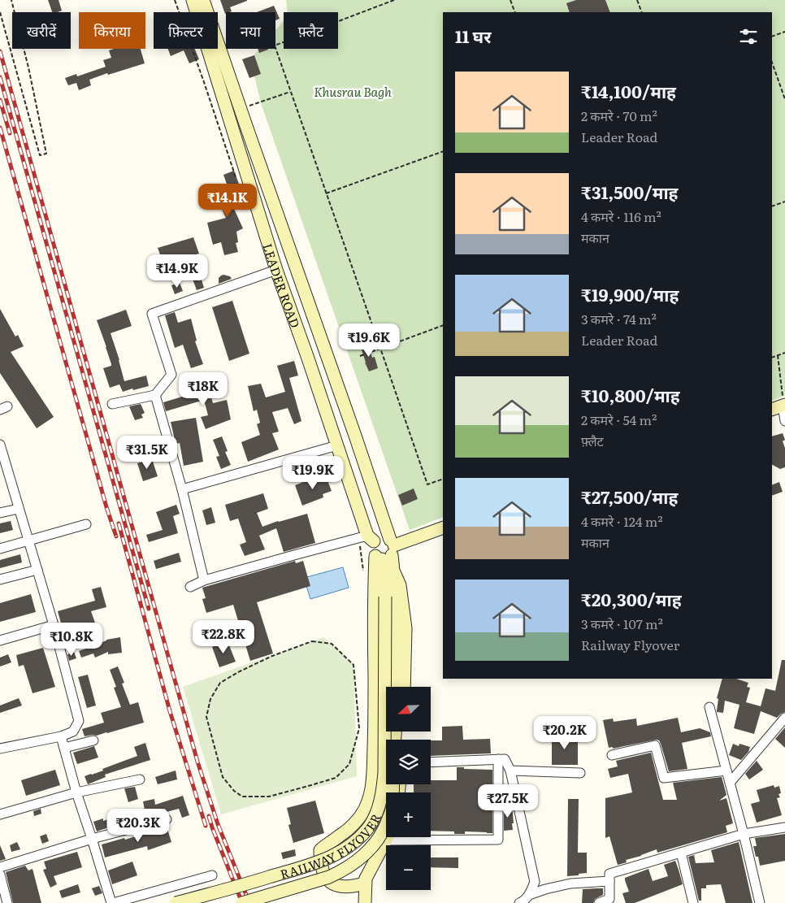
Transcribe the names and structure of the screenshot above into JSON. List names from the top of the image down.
{
  "streets": {
    "main road": ["LEADER ROAD", "RAILWAY FLYOVER"]
  },
  "crossings": [
    ["LEADER ROAD", "RAILWAY FLYOVER"]
  ],
  "parks": ["Khusrau Bagh"],
  "north": "bottom left",
  "page": {
    "chip": [
      "खरीदें",
      "किराया",
      "फ़िल्टर",
      "नया",
      "फ़्लैट"
    ],
    "heading": "11 घर",
    "list": [
      {
        "name": "₹14,100/माह",
        "note": "2 कमरे · 70 m² · Leader Road"
      },
      {
        "name": "₹31,500/माह",
        "note": "4 कमरे · 116 m² · मकान"
      },
      {
        "name": "₹19,900/माह",
        "note": "3 कमरे · 74 m² · Leader Road"
      },
      {
        "name": "₹10,800/माह",
        "note": "2 कमरे · 54 m² · फ़्लैट"
      },
      {
        "name": "₹27,500/माह",
        "note": "4 कमरे · 124 m² · मकान"
      },
      {
        "name": "₹20,300/माह",
        "note": "3 कमरे · 107 m² · Railway Flyover"
      }
    ],
    "price": [
      "₹14.1K",
      "₹14.9K",
      "₹19.6K",
      "₹18K",
      "₹31.5K",
      "₹19.9K",
      "₹22.8K",
      "₹10.8K",
      "₹20.2K",
      "₹27.5K",
      "₹20.3K"
    ],
    "map_buttons": ["+", "−"]
  }
}
